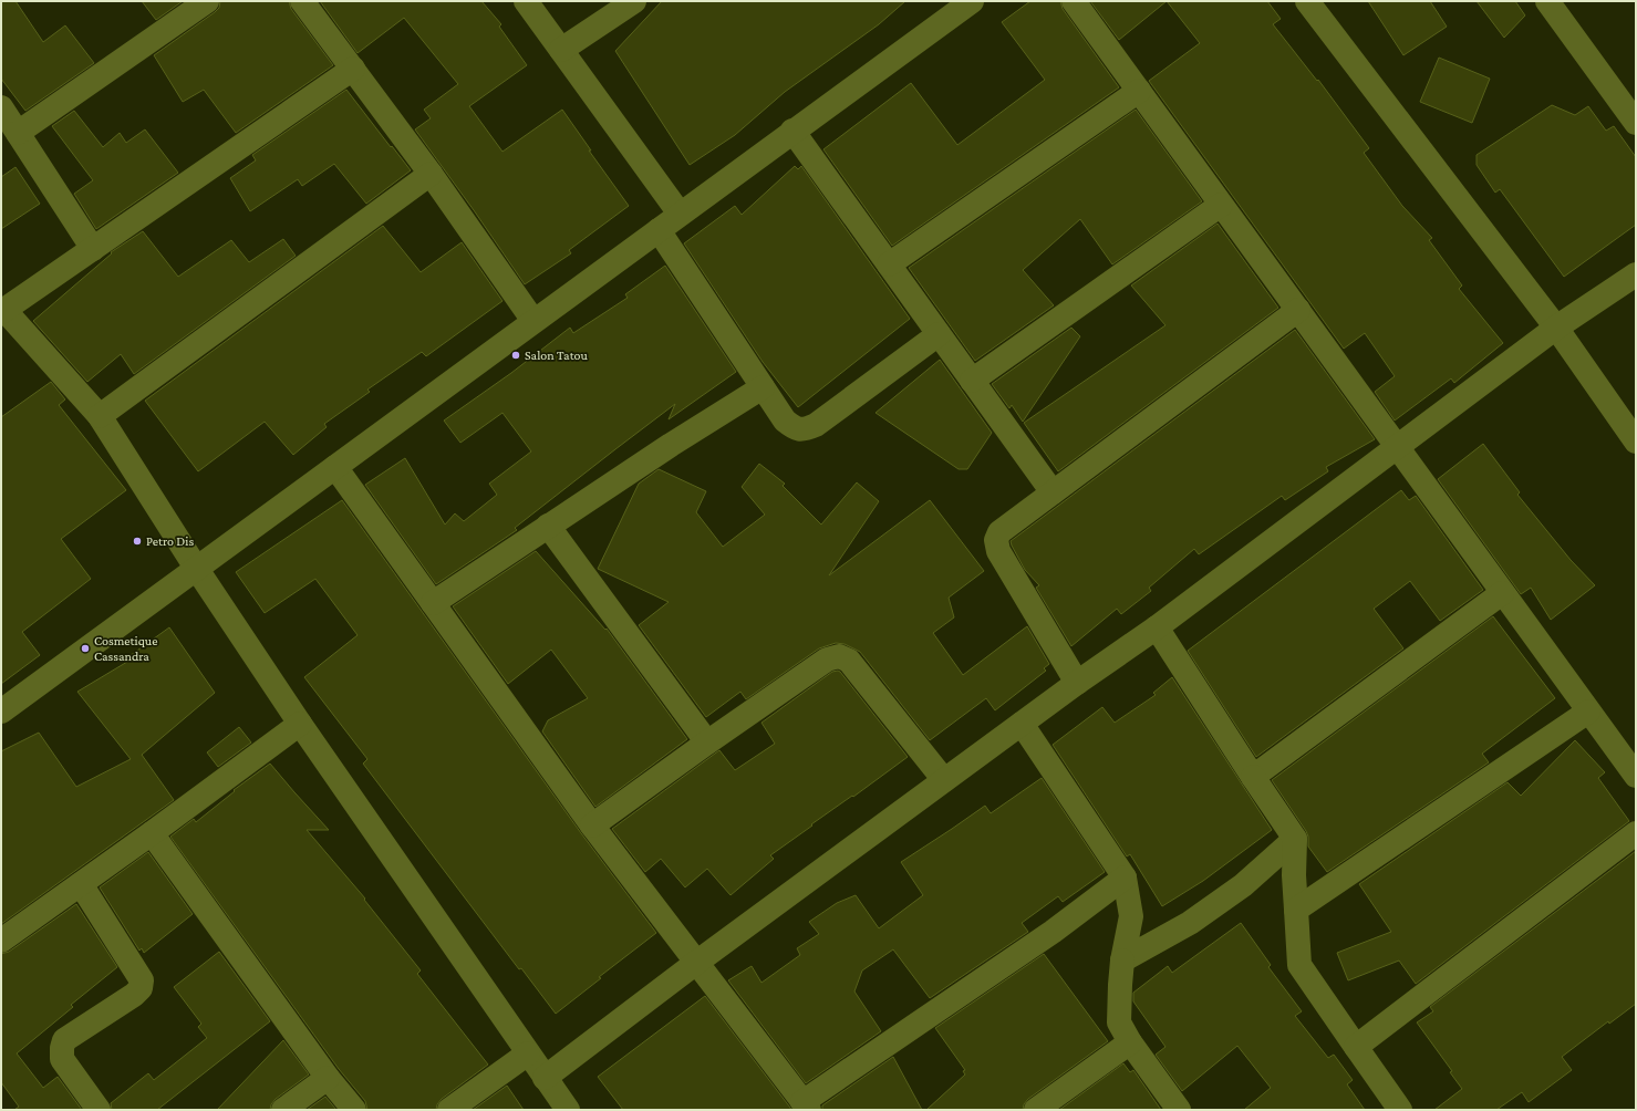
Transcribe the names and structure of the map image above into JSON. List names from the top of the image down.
{
  "places": ["Salon Tatou", "Petro Dis", "Cosmetique Cassandra"]
}
